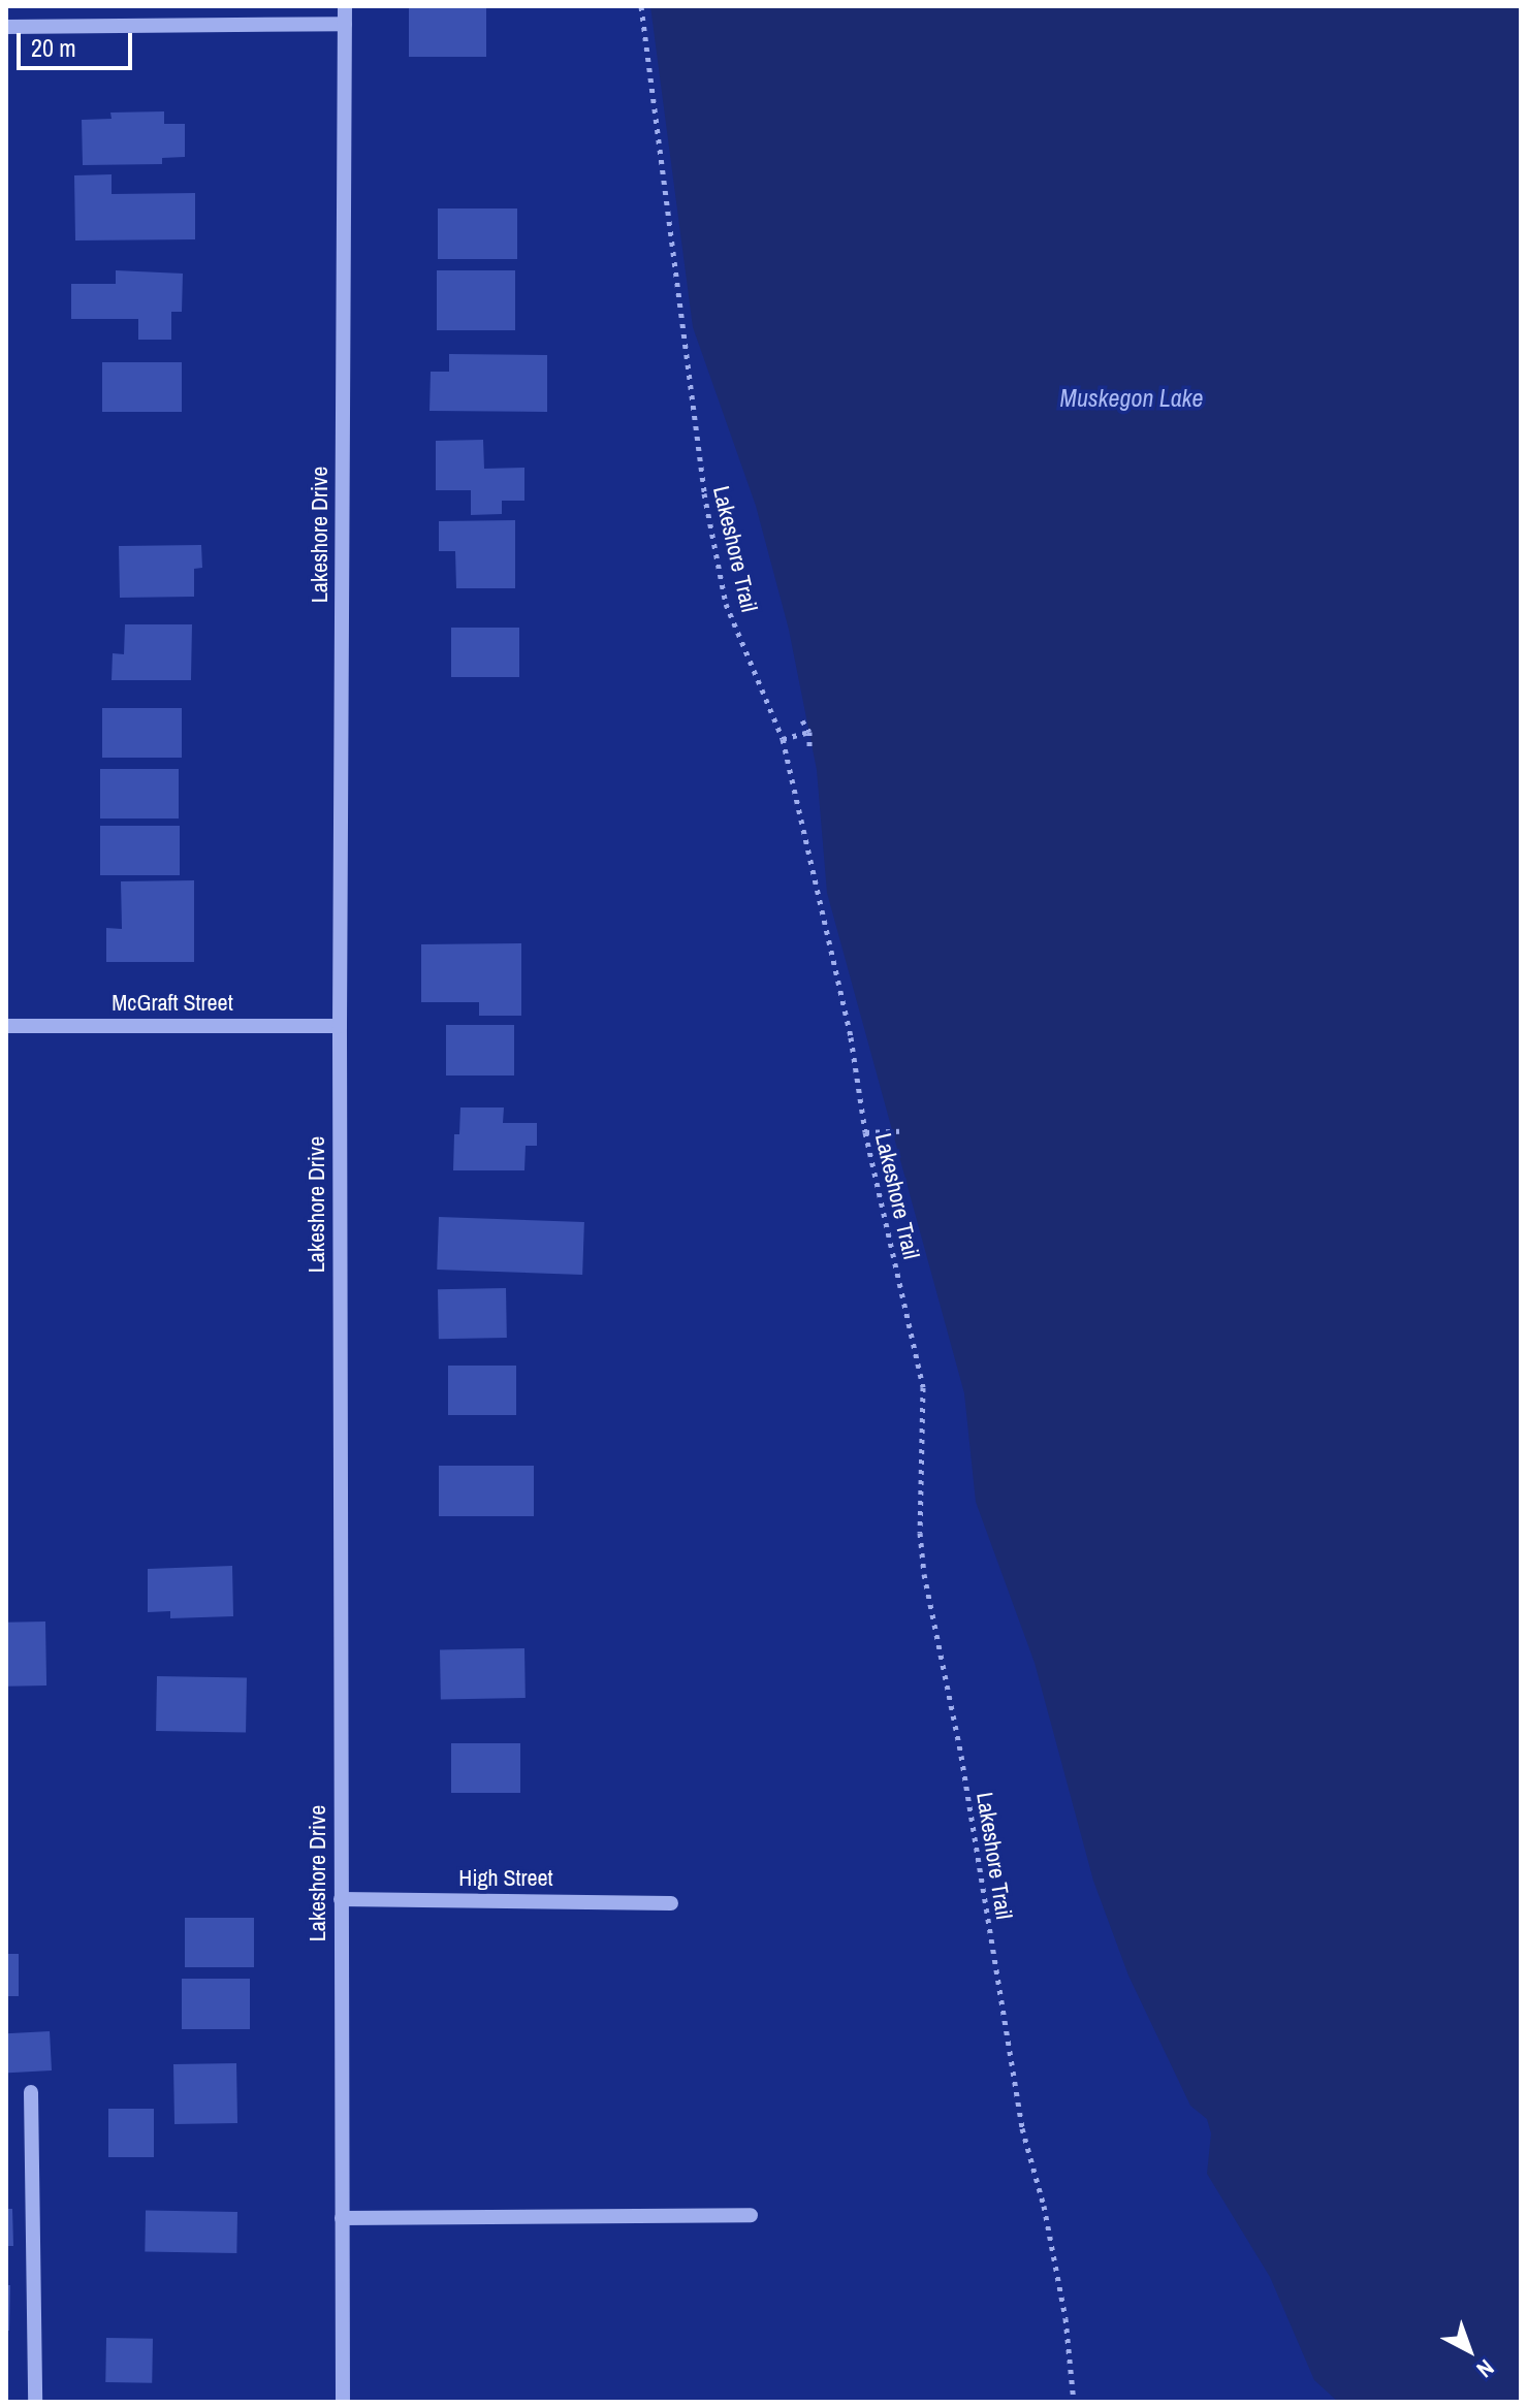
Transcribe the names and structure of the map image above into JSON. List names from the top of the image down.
{
  "streets": {
    "street": ["Lakeshore Drive", "McGraft Street", "High Street"],
    "path": ["Lakeshore Trail"]
  },
  "crossings": [
    ["Lakeshore Drive", "McGraft Street"],
    ["Lakeshore Drive", "High Street"]
  ],
  "water": ["Muskegon Lake"],
  "scale_bar": "20 m",
  "north": "bottom right"
}
